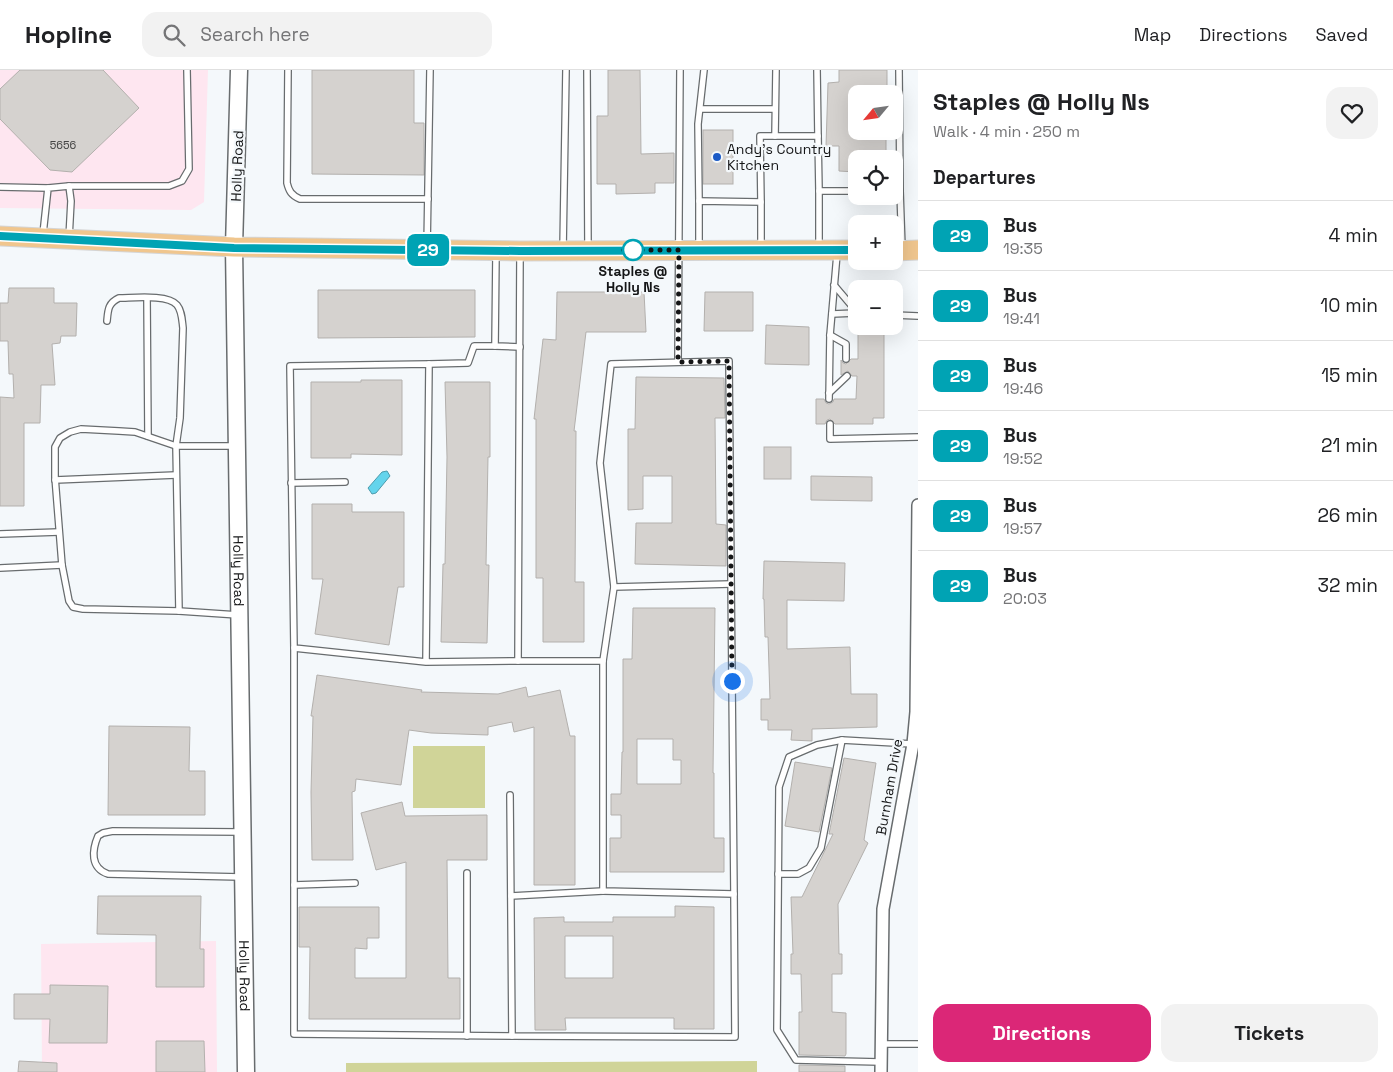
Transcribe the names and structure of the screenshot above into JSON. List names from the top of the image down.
{
  "streets": {
    "main road": ["Holly Road"],
    "street": ["Burnham Drive"]
  },
  "places": ["Andy's Country Kitchen", "Staples @ Holly Ns"],
  "lines": ["bus line 29"],
  "house_numbers": ["5656"],
  "north": "bottom left",
  "page": {
    "header": "Hopline",
    "search": "Search here",
    "nav": ["Map", "Directions", "Saved"],
    "on_map": "29",
    "heading": [
      ["Staples @ Holly Ns", "Walk · 4 min · 250 m"],
      "Departures"
    ],
    "map_buttons": ["+", "−"],
    "list": [
      {
        "mark": "29",
        "name": "Bus",
        "note": "19:35",
        "value": "4 min"
      },
      {
        "mark": "29",
        "name": "Bus",
        "note": "19:41",
        "value": "10 min"
      },
      {
        "mark": "29",
        "name": "Bus",
        "note": "19:46",
        "value": "15 min"
      },
      {
        "mark": "29",
        "name": "Bus",
        "note": "19:52",
        "value": "21 min"
      },
      {
        "mark": "29",
        "name": "Bus",
        "note": "19:57",
        "value": "26 min"
      },
      {
        "mark": "29",
        "name": "Bus",
        "note": "20:03",
        "value": "32 min"
      }
    ],
    "buttons": ["Directions", "Tickets"]
  }
}
